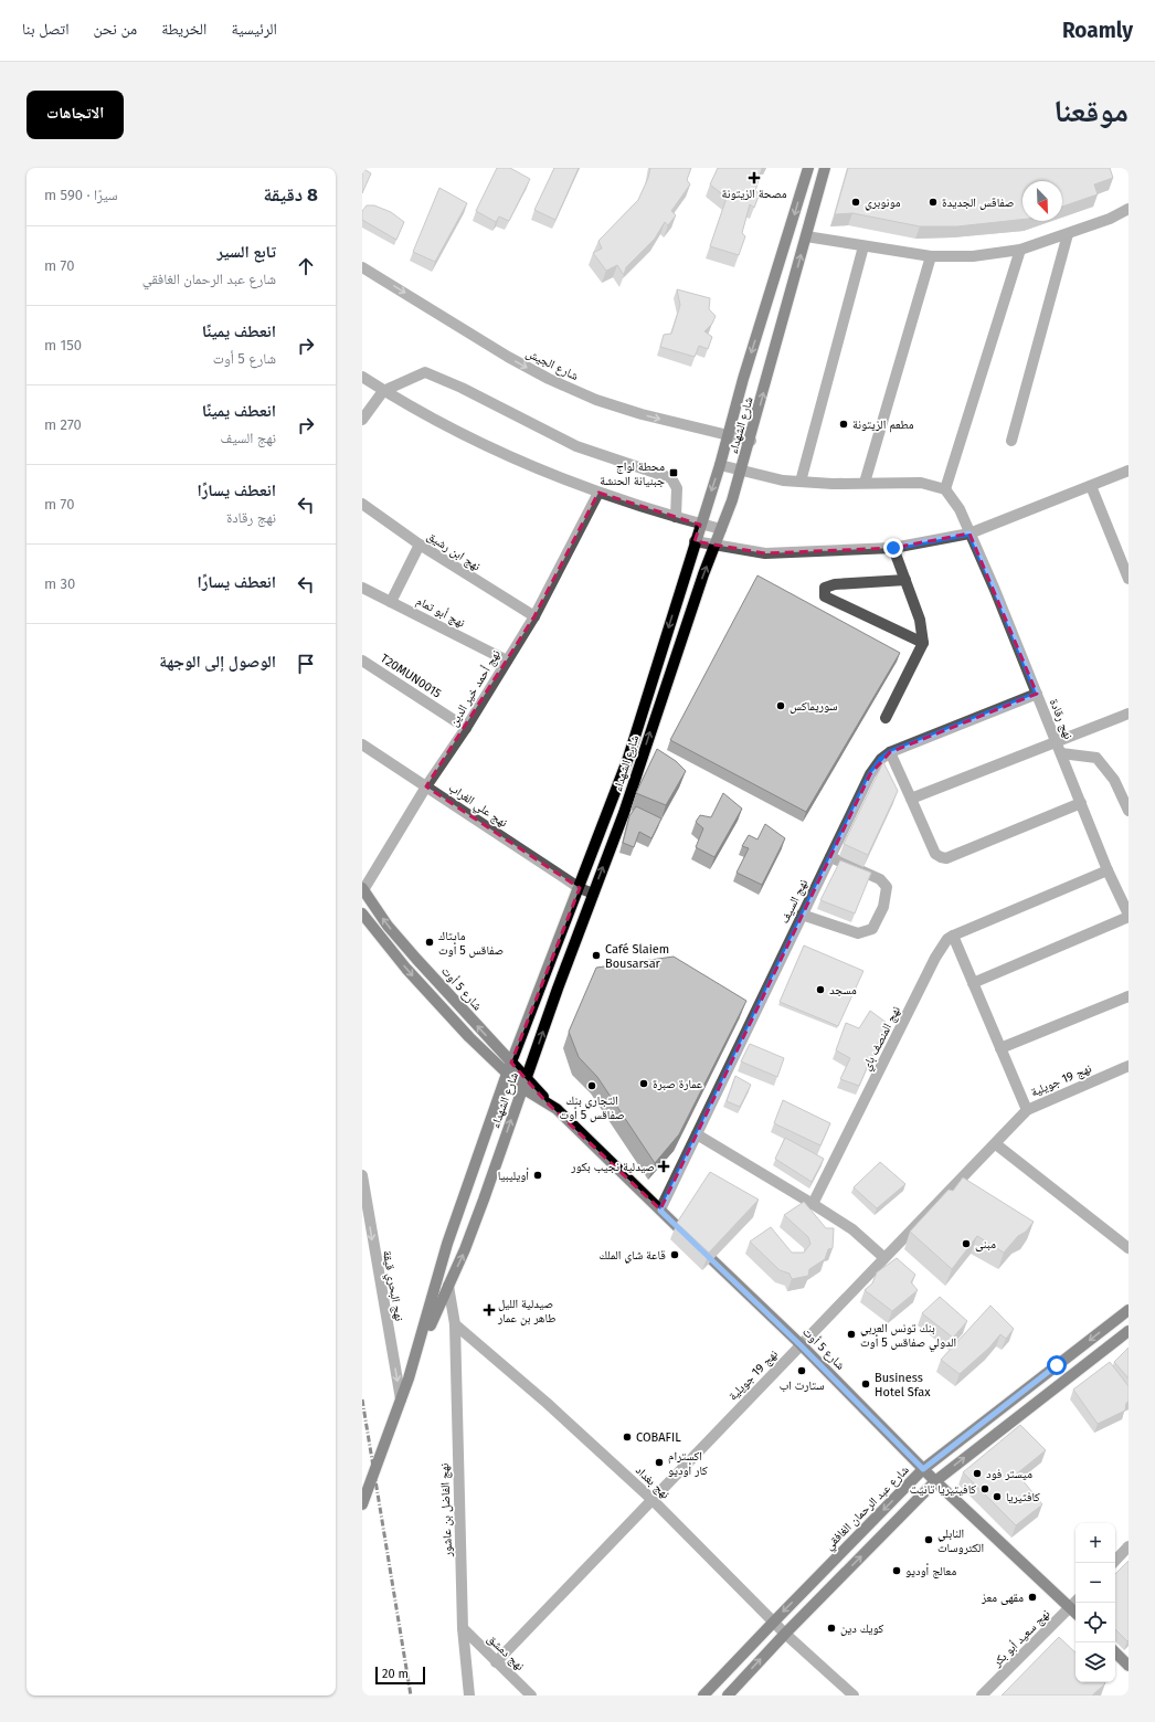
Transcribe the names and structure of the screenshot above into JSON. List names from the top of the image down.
{
  "streets": {
    "main road": ["شارع الشهداء", "شارع 5 أوت", "شارع عبد الرحمان الغافقي"],
    "street": [
      "شارع الجيش",
      "نهج ابن رشيق",
      "نهج أبو تمام",
      "T20MUN0015",
      "نهج أحمد خير الدين",
      "نهج رقادة",
      "نهج علي الغراب",
      "نهج السيف",
      "نهج المنصف باي",
      "نهج 19 جويلية",
      "نهج البحري قيقة",
      "نهج بغداد",
      "نهج الفاضل بن عاشور",
      "نهج سعيد أبو بكر",
      "نهج دمشق"
    ]
  },
  "crossings": [
    ["شارع الجيش", "شارع الشهداء"],
    ["شارع الشهداء", "نهج علي الغراب"],
    ["شارع الشهداء", "شارع 5 أوت"],
    ["شارع الشهداء", "نهج البحري قيقة"],
    ["نهج ابن رشيق", "نهج أحمد خير الدين"],
    ["نهج أبو تمام", "نهج أحمد خير الدين"],
    ["T20MUN0015", "نهج أحمد خير الدين"],
    ["نهج أحمد خير الدين", "نهج علي الغراب"],
    ["نهج أحمد خير الدين", "شارع 5 أوت"],
    ["نهج رقادة", "نهج السيف"],
    ["نهج السيف", "شارع 5 أوت"],
    ["شارع 5 أوت", "نهج 19 جويلية"],
    ["شارع 5 أوت", "شارع عبد الرحمان الغافقي"],
    ["شارع 5 أوت", "نهج سعيد أبو بكر"],
    ["نهج 19 جويلية", "نهج بغداد"],
    ["نهج 19 جويلية", "نهج دمشق"],
    ["نهج بغداد", "شارع عبد الرحمان الغافقي"],
    ["نهج بغداد", "نهج الفاضل بن عاشور"],
    ["نهج الفاضل بن عاشور", "نهج دمشق"]
  ],
  "one_way": ["نهج البحري قيقة"],
  "places": {
    "health": ["مصحة الزيتونة", "صيدلية نجيب بكور", "صيدلية الليل طاهر بن عمار"],
    "other": [
      "مونوبري",
      "صفاقس الجديدة",
      "مطعم الزيتونة",
      "سوريماكس",
      "مايتاك صفاقس 5 أوت",
      "Café Slaiem Bousarsar",
      "مسجد",
      "عمارة صبرة",
      "التجاري بنك صفاقس 5 أوت",
      "أويليبيا",
      "مبنى",
      "قاعة شاي الملك",
      "بنك تونس العربي الدولي صفاقس 5 أوت",
      "ستارت اب",
      "Business Hotel Sfax",
      "COBAFIL",
      "اكسترام كار أوديو",
      "ميستر فود",
      "كافيتيريا تانيت",
      "كافتيريا",
      "النابلي الكتروسات",
      "معالج أوديو",
      "مقهى معز",
      "كويك دين"
    ],
    "transit": ["محطة لواج جبنيانة الحنشة"]
  },
  "scale_bar": "20 m",
  "north": "bottom right",
  "page": {
    "header": "Roamly",
    "nav": [
      "الرئيسية",
      "الخريطة",
      "من نحن",
      "اتصل بنا"
    ],
    "title": "موقعنا",
    "buttons": "الاتجاهات",
    "heading": ["8 دقيقة", "سيرًا · 590 m"],
    "list": [
      ["تابع السير", "شارع عبد الرحمان الغافقي", "70 m"],
      ["انعطف يمينًا", "شارع 5 أوت", "150 m"],
      ["انعطف يمينًا", "نهج السيف", "270 m"],
      ["انعطف يسارًا", "نهج رقادة", "70 m"],
      ["انعطف يسارًا", "30 m"],
      "الوصول إلى الوجهة"
    ],
    "map_buttons": ["+", "−"],
    "scale": "20 m"
  }
}
